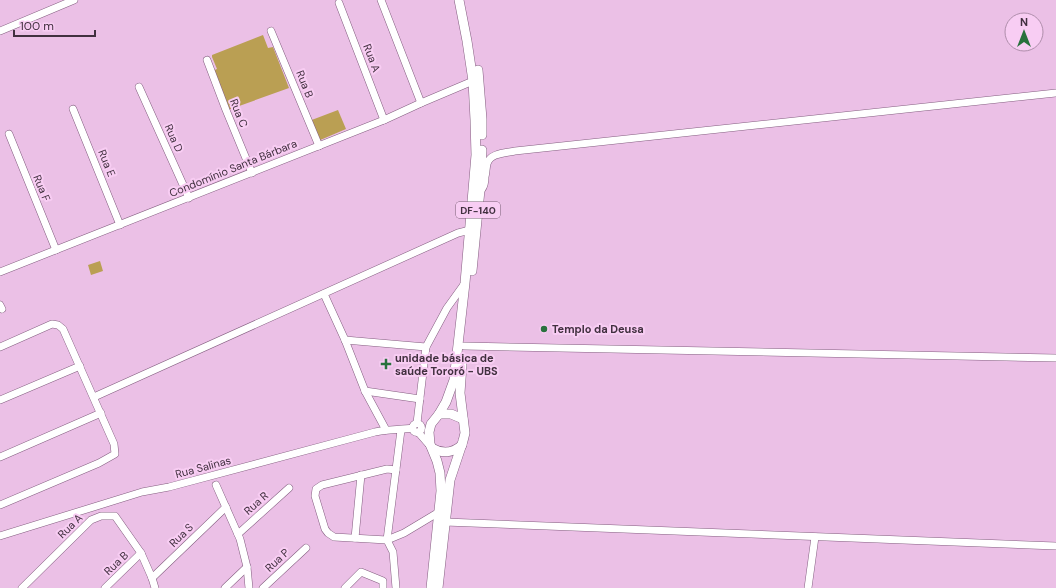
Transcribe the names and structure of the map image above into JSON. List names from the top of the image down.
{
  "streets": {
    "main road": ["DF-140"],
    "street": [
      "Rua A",
      "Rua B",
      "Rua C",
      "Rua D",
      "Rua E",
      "Condomínio Santa Bárbara",
      "Rua F",
      "Rua Salinas",
      "Rua R",
      "Rua S",
      "Rua P"
    ]
  },
  "crossings": [
    ["Rua A", "Rua B"],
    ["Rua A", "Condomínio Santa Bárbara"],
    ["Rua A", "Rua S"],
    ["Rua B", "Condomínio Santa Bárbara"],
    ["Rua C", "Condomínio Santa Bárbara"],
    ["Rua D", "Condomínio Santa Bárbara"],
    ["Rua E", "Condomínio Santa Bárbara"],
    ["Condomínio Santa Bárbara", "Rua F"],
    ["Condomínio Santa Bárbara", "DF-140"],
    ["DF-140", "Rua Salinas"]
  ],
  "places": {
    "other": ["Templo da Deusa"],
    "health": ["unidade básica de saúde Tororó - UBS"]
  },
  "scale_bar": "100 m",
  "north": "top"
}
